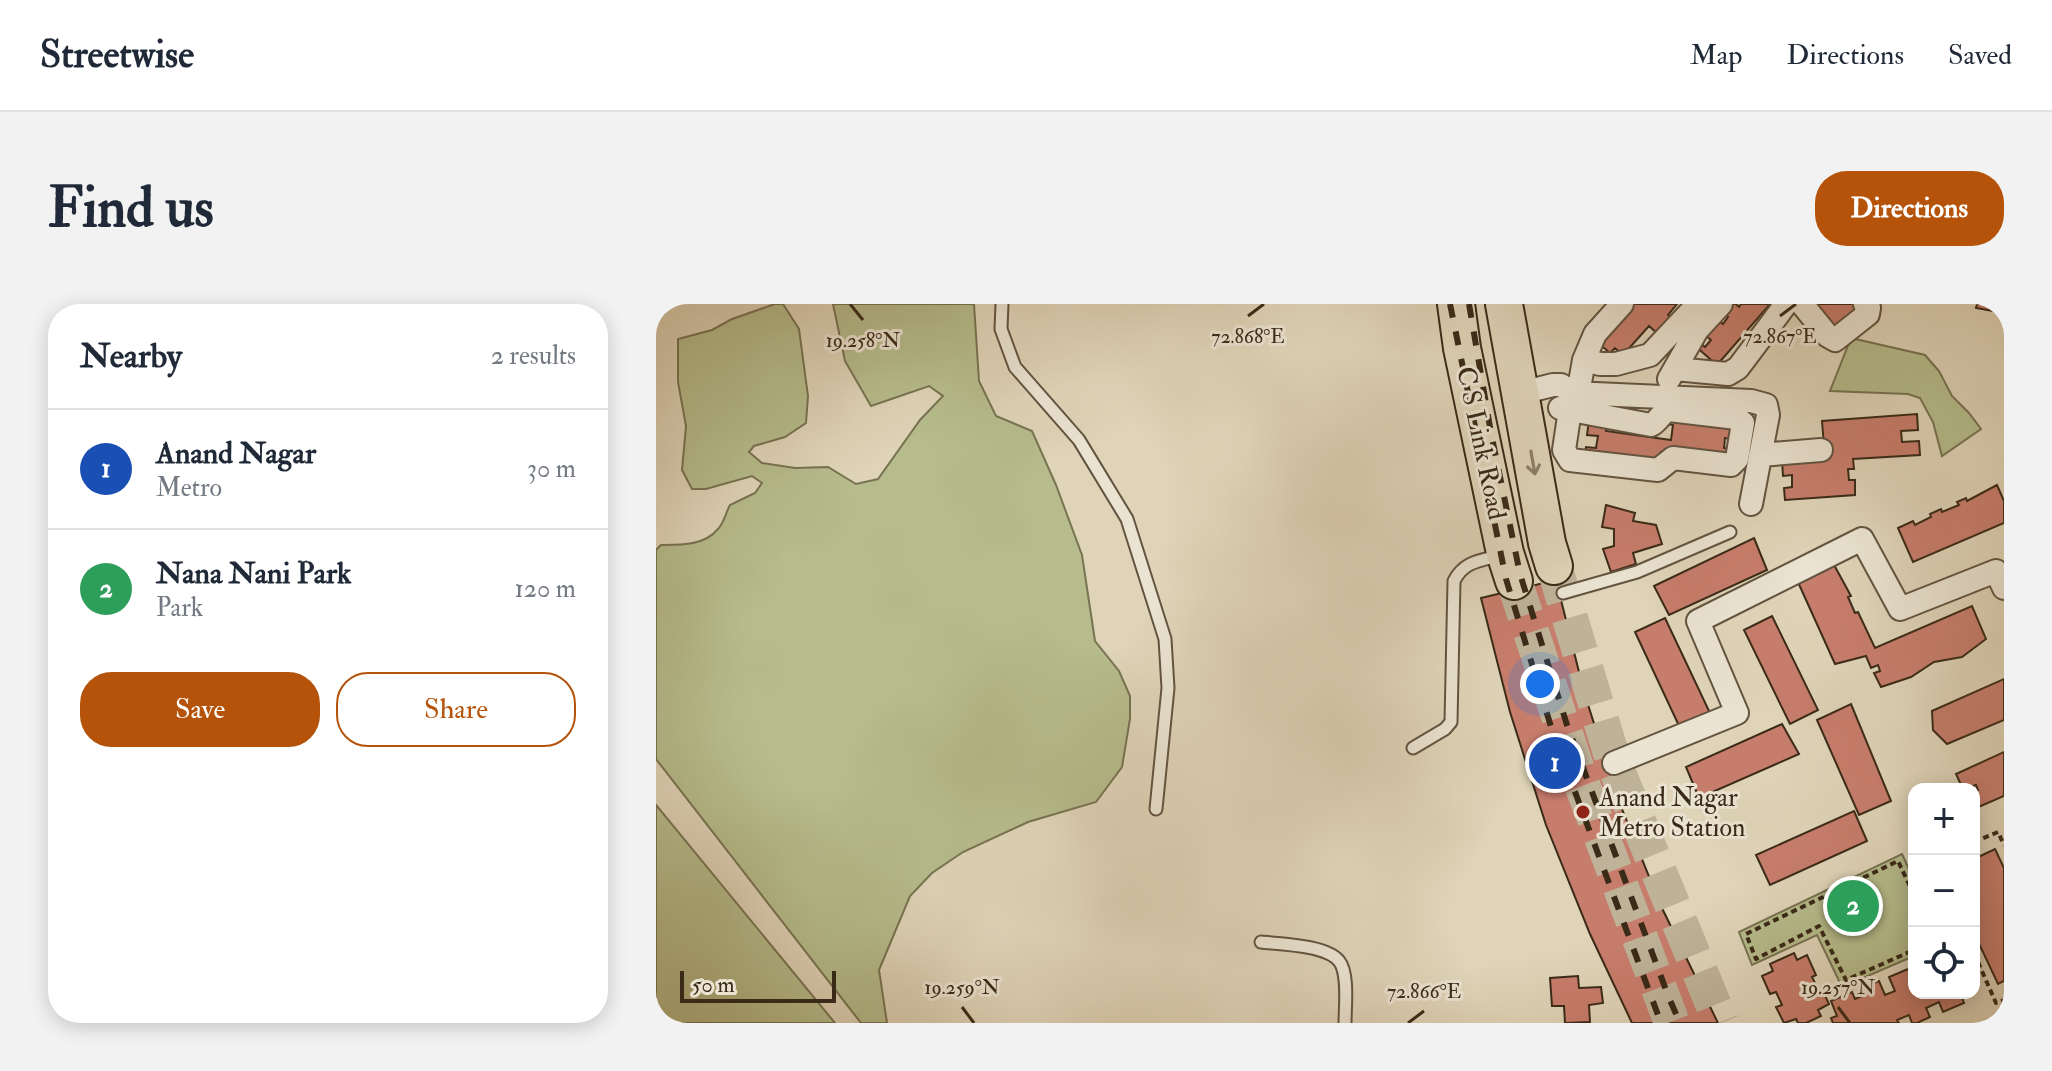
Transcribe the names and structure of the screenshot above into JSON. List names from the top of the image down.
{
  "streets": {
    "main road": ["C S Link Road"]
  },
  "places": ["Anand Nagar Metro Station"],
  "scale_bar": "50 m",
  "page": {
    "header": "Streetwise",
    "nav": ["Map", "Directions", "Saved"],
    "buttons": [
      "Directions",
      ["Save", "Share"]
    ],
    "title": "Find us",
    "heading": ["Nearby", "2 results"],
    "list": [
      {
        "mark": "1",
        "name": "Anand Nagar",
        "note": "Metro",
        "value": "30 m"
      },
      {
        "mark": "2",
        "name": "Nana Nani Park",
        "note": "Park",
        "value": "120 m"
      }
    ],
    "pins": ["1", "2"],
    "map_buttons": ["+", "−"],
    "scale": "50 m"
  },
  "coordinates": [
    "72.867°E",
    "72.868°E",
    "19.258°N",
    "19.259°N",
    "19.257°N",
    "72.866°E"
  ]
}
